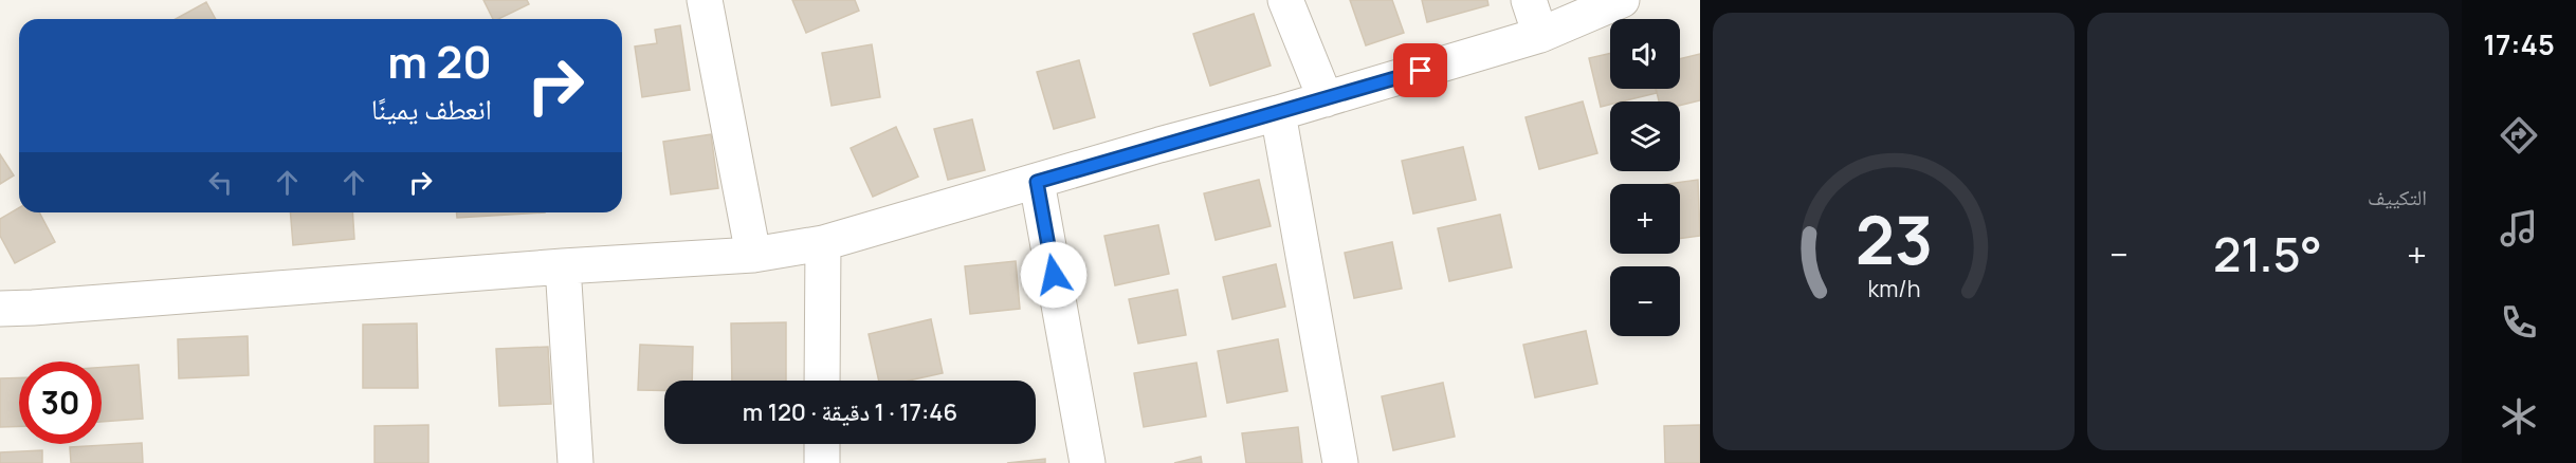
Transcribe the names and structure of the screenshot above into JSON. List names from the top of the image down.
{
  "page": {
    "tabs": "17:45",
    "tile": "التكييف",
    "map_buttons": ["+", "−"],
    "turn": ["20 m", "انعطف يمينًا"],
    "heat": ["−", "21.5°", "+"],
    "limit": "30",
    "trip": "17:46 · 1 دقيقة · 120 m",
    "gauge": ["23", "km/h"]
  }
}
